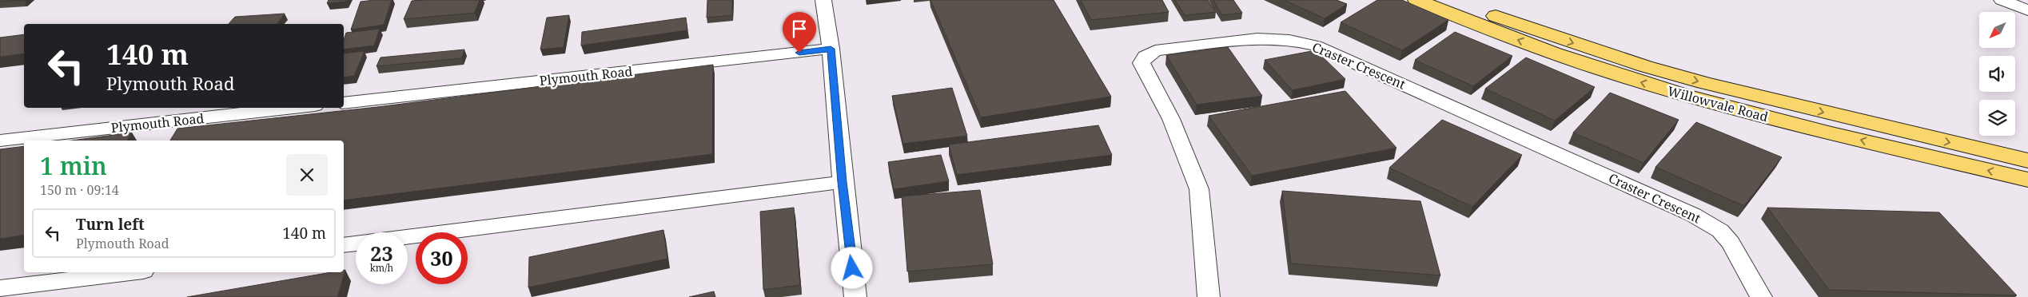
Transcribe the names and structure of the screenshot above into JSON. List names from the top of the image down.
{
  "streets": {
    "main road": ["Willowvale Road"],
    "street": ["Craster Crescent", "Plymouth Road"]
  },
  "north": "bottom left",
  "page": {
    "turn": ["140 m", "Plymouth Road"],
    "heading": ["1 min", "150 m · 09:14"],
    "list": [
      {
        "name": "Turn left",
        "note": "Plymouth Road",
        "value": "140 m"
      }
    ],
    "speed": "23 km/h",
    "limit": "30"
  }
}
